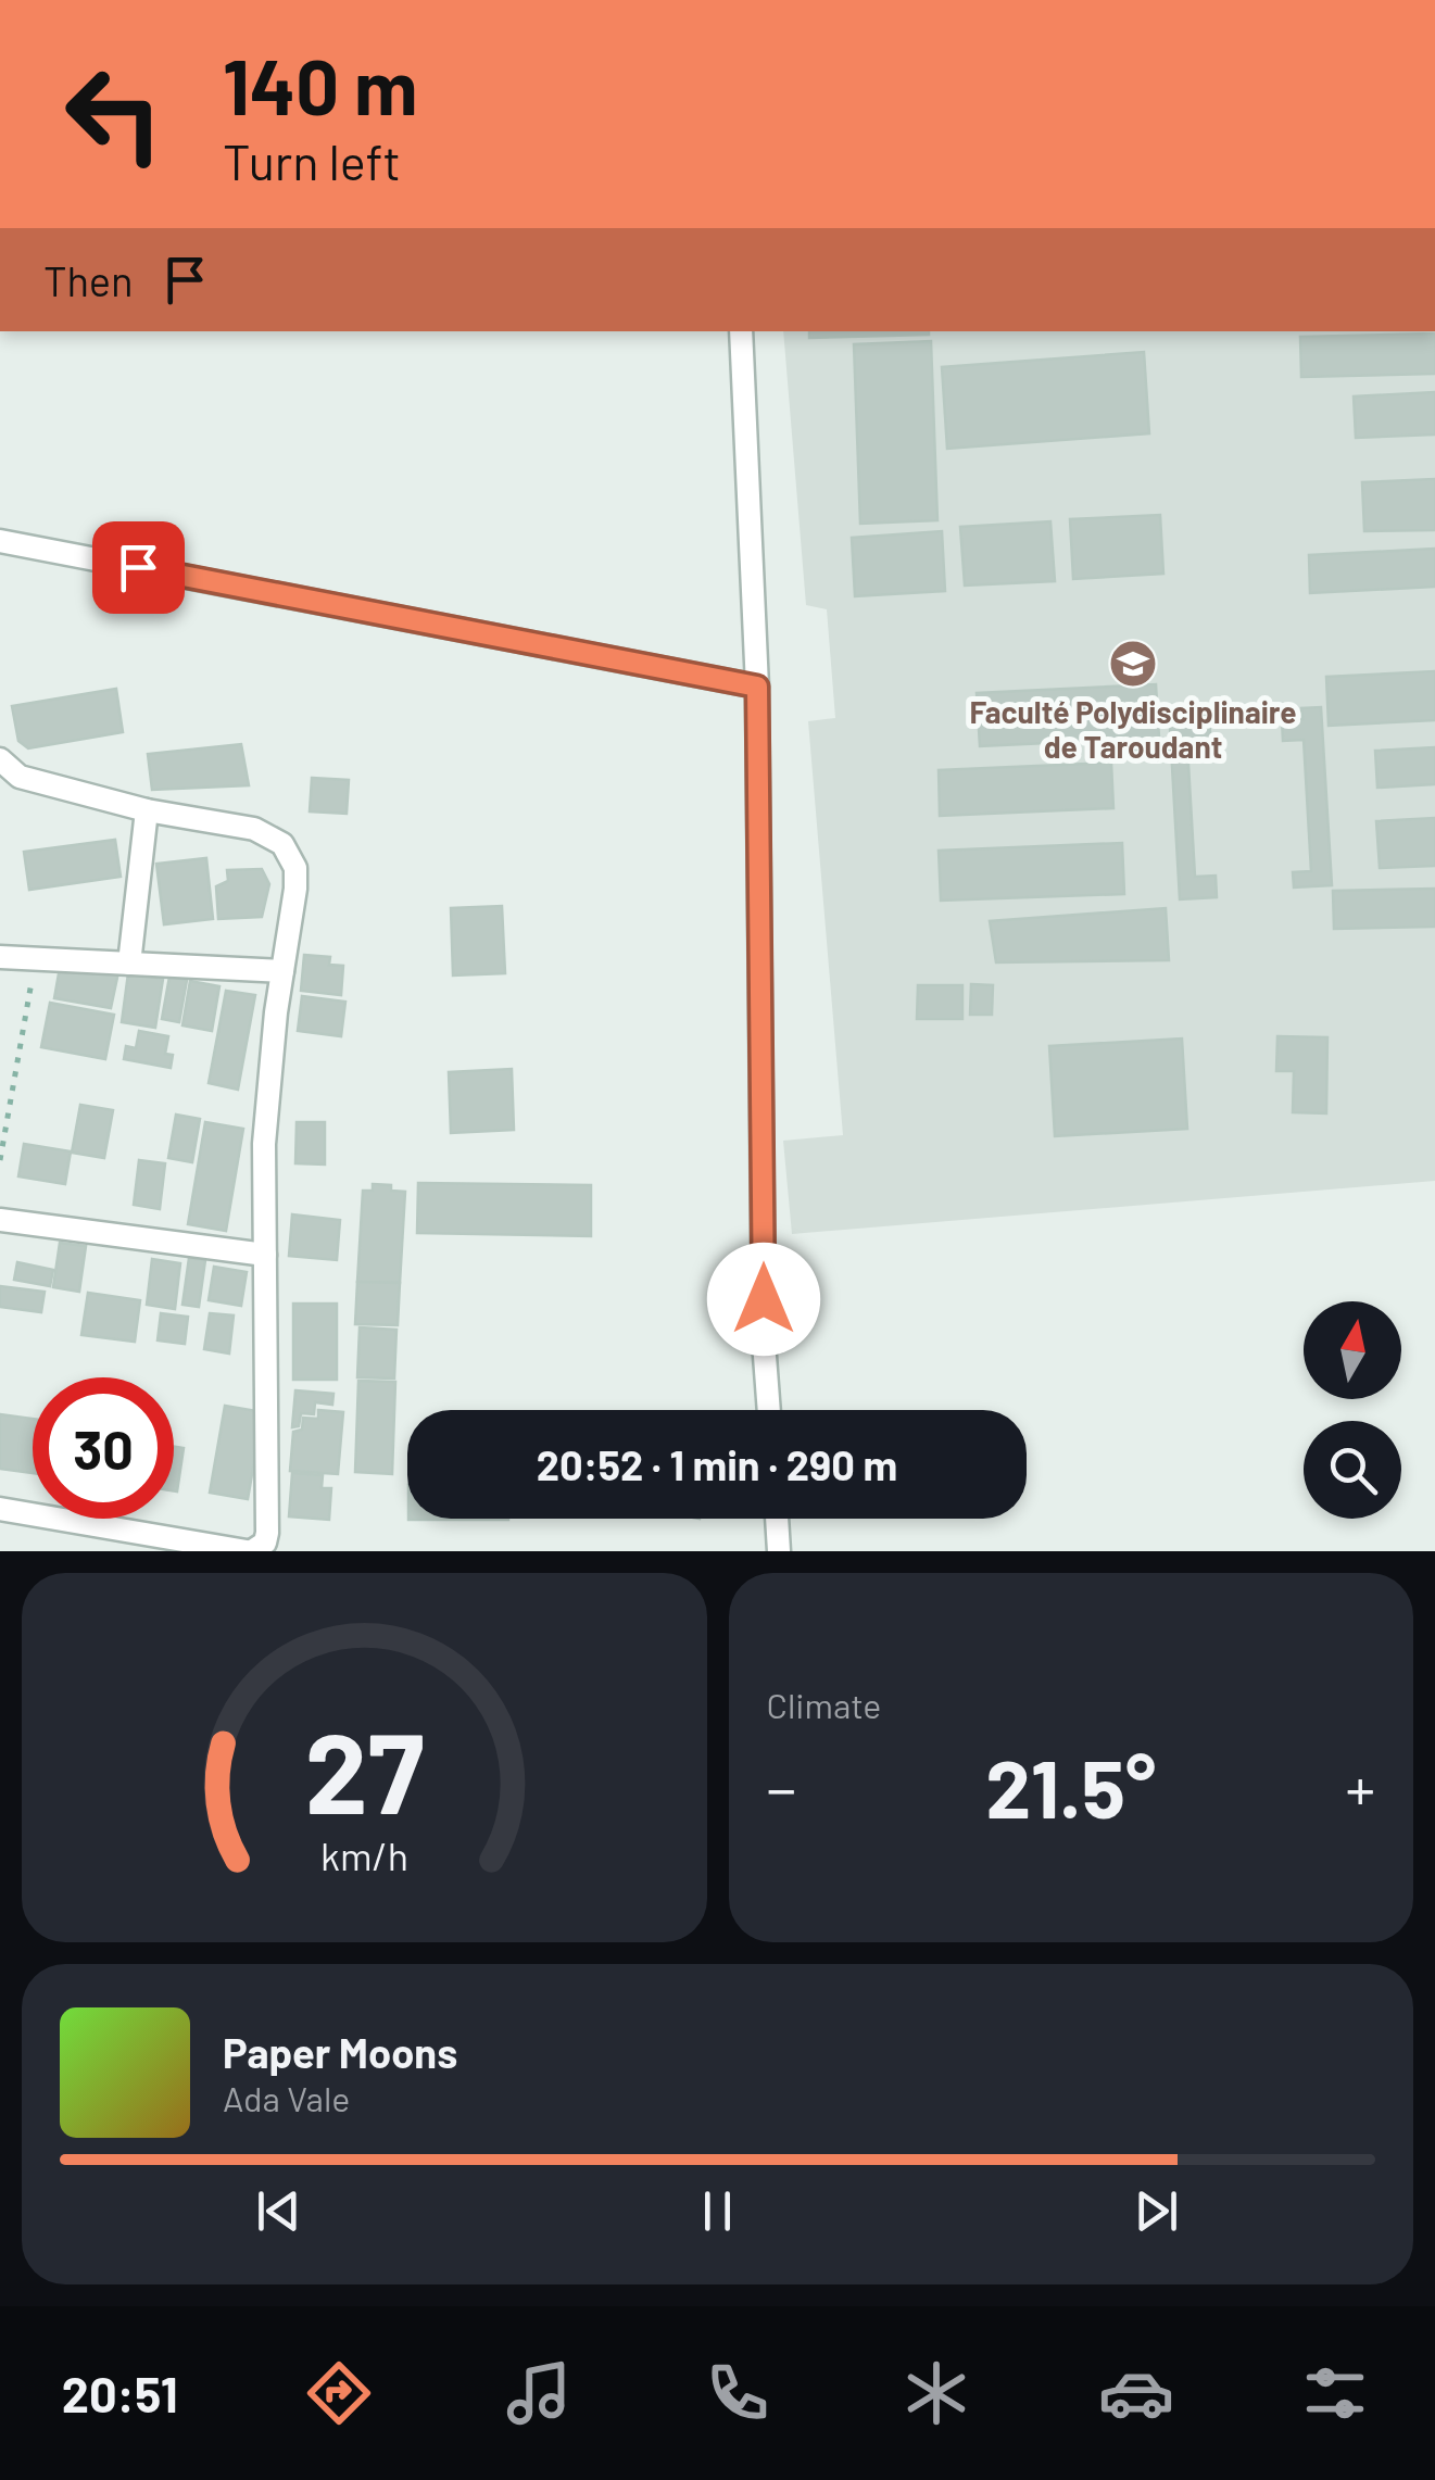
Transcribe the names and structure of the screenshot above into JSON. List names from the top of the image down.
{
  "places": {
    "school or university": ["Faculté Polydisciplinaire de Taroudant"]
  },
  "north": "top",
  "page": {
    "turn": ["140 m", "Turn left"],
    "then": "Then",
    "limit": "30",
    "trip": "20:52 · 1 min · 290 m",
    "tile": "Climate",
    "heat": ["−", "21.5°", "+"],
    "song": ["Paper Moons", "Ada Vale"],
    "tabs": "20:51",
    "gauge": ["27", "km/h"]
  }
}
